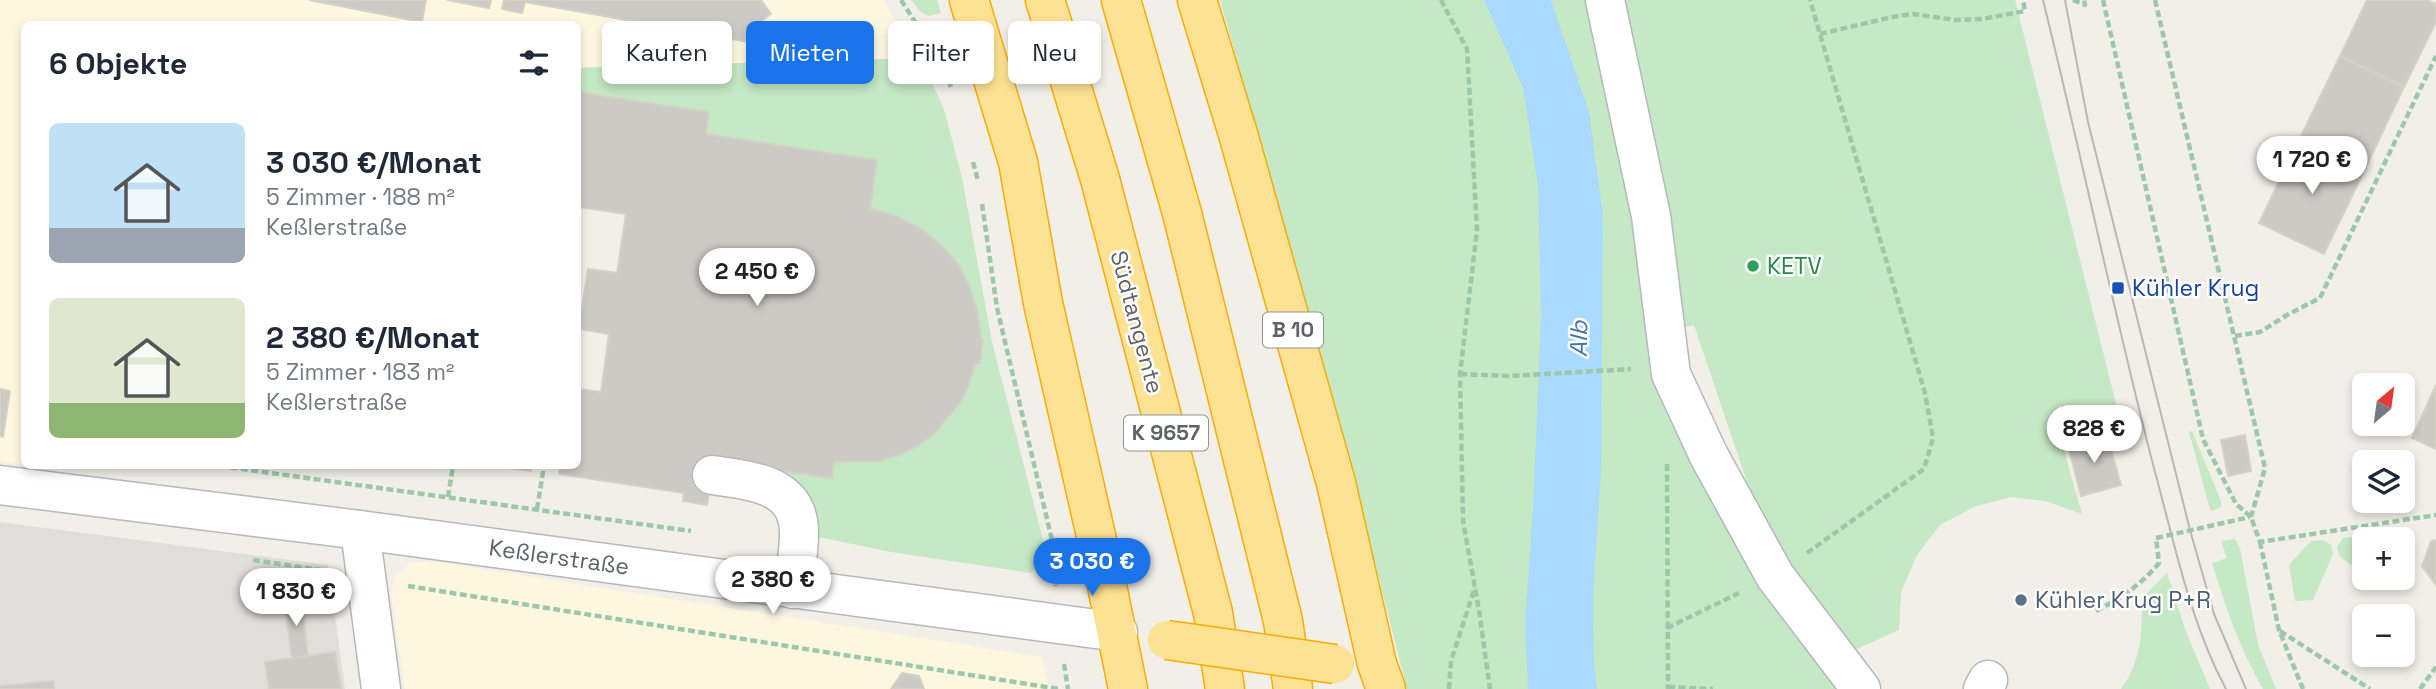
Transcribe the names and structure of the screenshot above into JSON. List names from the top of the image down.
{
  "streets": {
    "highway": ["Südtangente", "B 10", "K 9657"],
    "street": ["Keßlerstraße"]
  },
  "water": ["Alb"],
  "places": {
    "other": ["KETV", "Kühler Krug P+R"],
    "transit": ["Kühler Krug"]
  },
  "north": "top right",
  "page": {
    "chip": [
      "Kaufen",
      "Mieten",
      "Filter",
      "Neu"
    ],
    "heading": "6 Objekte",
    "list": [
      {
        "name": "3 030 €/Monat",
        "note": "5 Zimmer · 188 m² · Keßlerstraße"
      },
      {
        "name": "2 380 €/Monat",
        "note": "5 Zimmer · 183 m² · Keßlerstraße"
      }
    ],
    "price": [
      "1 720 €",
      "2 450 €",
      "828 €",
      "3 030 €",
      "2 380 €",
      "1 830 €"
    ],
    "map_buttons": ["+", "−"]
  }
}
